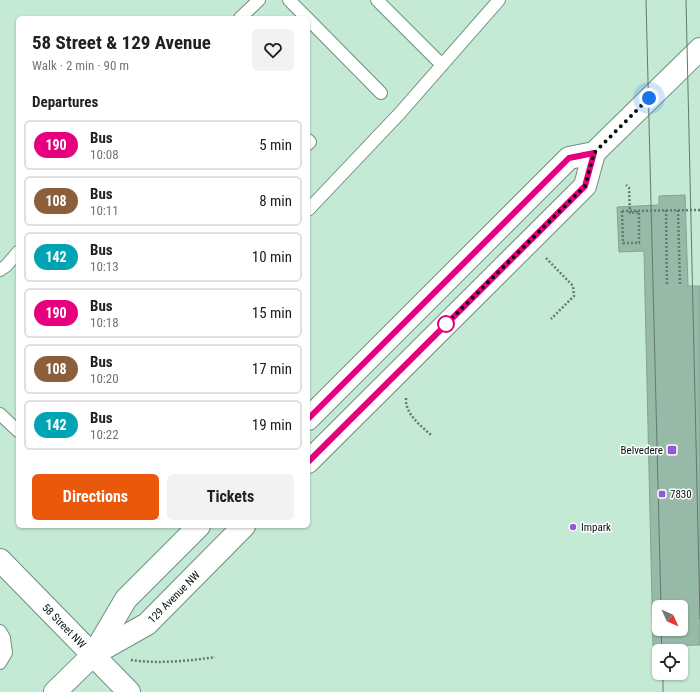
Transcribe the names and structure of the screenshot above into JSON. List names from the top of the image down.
{
  "streets": {
    "street": ["129 Avenue NW", "58 Street NW"]
  },
  "crossings": [
    ["129 Avenue NW", "58 Street NW"]
  ],
  "places": {
    "transit": ["Belvedere", "7830"],
    "other": ["Impark"]
  },
  "lines": ["bus line 190"],
  "north": "bottom right",
  "page": {
    "heading": [
      ["58 Street & 129 Avenue", "Walk · 2 min · 90 m"],
      "Departures"
    ],
    "list": [
      {
        "mark": "190",
        "name": "Bus",
        "note": "10:08",
        "value": "5 min"
      },
      {
        "mark": "108",
        "name": "Bus",
        "note": "10:11",
        "value": "8 min"
      },
      {
        "mark": "142",
        "name": "Bus",
        "note": "10:13",
        "value": "10 min"
      },
      {
        "mark": "190",
        "name": "Bus",
        "note": "10:18",
        "value": "15 min"
      },
      {
        "mark": "108",
        "name": "Bus",
        "note": "10:20",
        "value": "17 min"
      },
      {
        "mark": "142",
        "name": "Bus",
        "note": "10:22",
        "value": "19 min"
      }
    ],
    "buttons": ["Directions", "Tickets"]
  }
}
